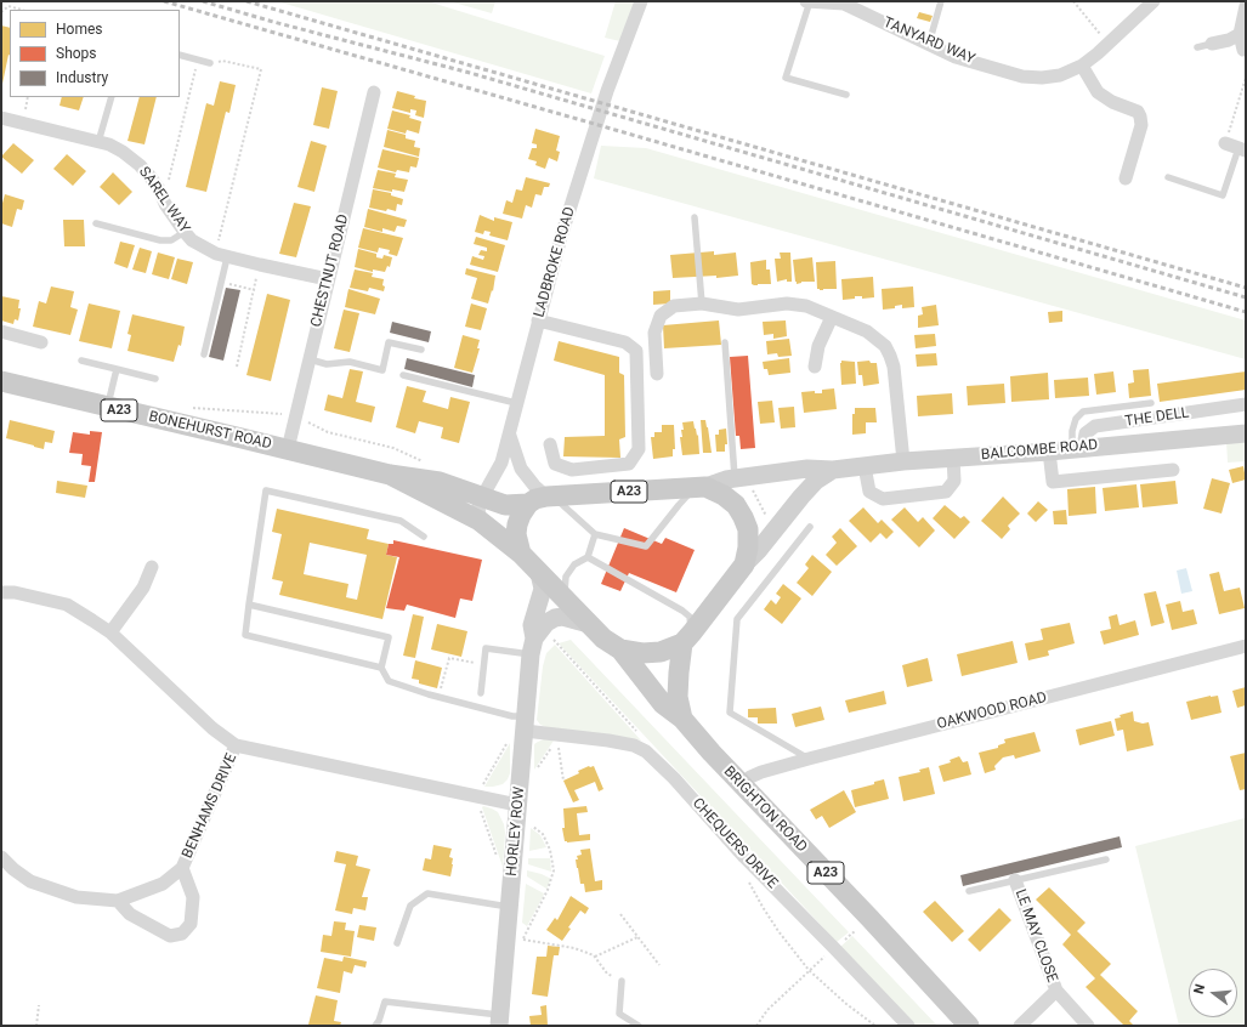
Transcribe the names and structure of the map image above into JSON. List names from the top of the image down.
{
  "streets": {
    "main road": [
      "A23",
      "BONEHURST ROAD",
      "BALCOMBE ROAD",
      "BRIGHTON ROAD",
      "HORLEY ROW"
    ],
    "street": [
      "TANYARD WAY",
      "SAREL WAY",
      "LADBROKE ROAD",
      "CHESTNUT ROAD",
      "THE DELL",
      "OAKWOOD ROAD",
      "BENHAMS DRIVE",
      "CHEQUERS DRIVE",
      "LE MAY CLOSE"
    ]
  },
  "crossings": [
    ["SAREL WAY", "CHESTNUT ROAD"],
    ["LADBROKE ROAD", "BONEHURST ROAD"],
    ["LADBROKE ROAD", "BALCOMBE ROAD"],
    ["CHESTNUT ROAD", "BONEHURST ROAD"],
    ["A23", "BALCOMBE ROAD"],
    ["A23", "BRIGHTON ROAD"],
    ["THE DELL", "BALCOMBE ROAD"],
    ["BONEHURST ROAD", "BALCOMBE ROAD"],
    ["BONEHURST ROAD", "BRIGHTON ROAD"],
    ["OAKWOOD ROAD", "BRIGHTON ROAD"],
    ["BENHAMS DRIVE", "HORLEY ROW"],
    ["BRIGHTON ROAD", "HORLEY ROW"],
    ["HORLEY ROW", "CHEQUERS DRIVE"]
  ],
  "legend": ["Homes", "Shops", "Industry"],
  "north": "left"
}
